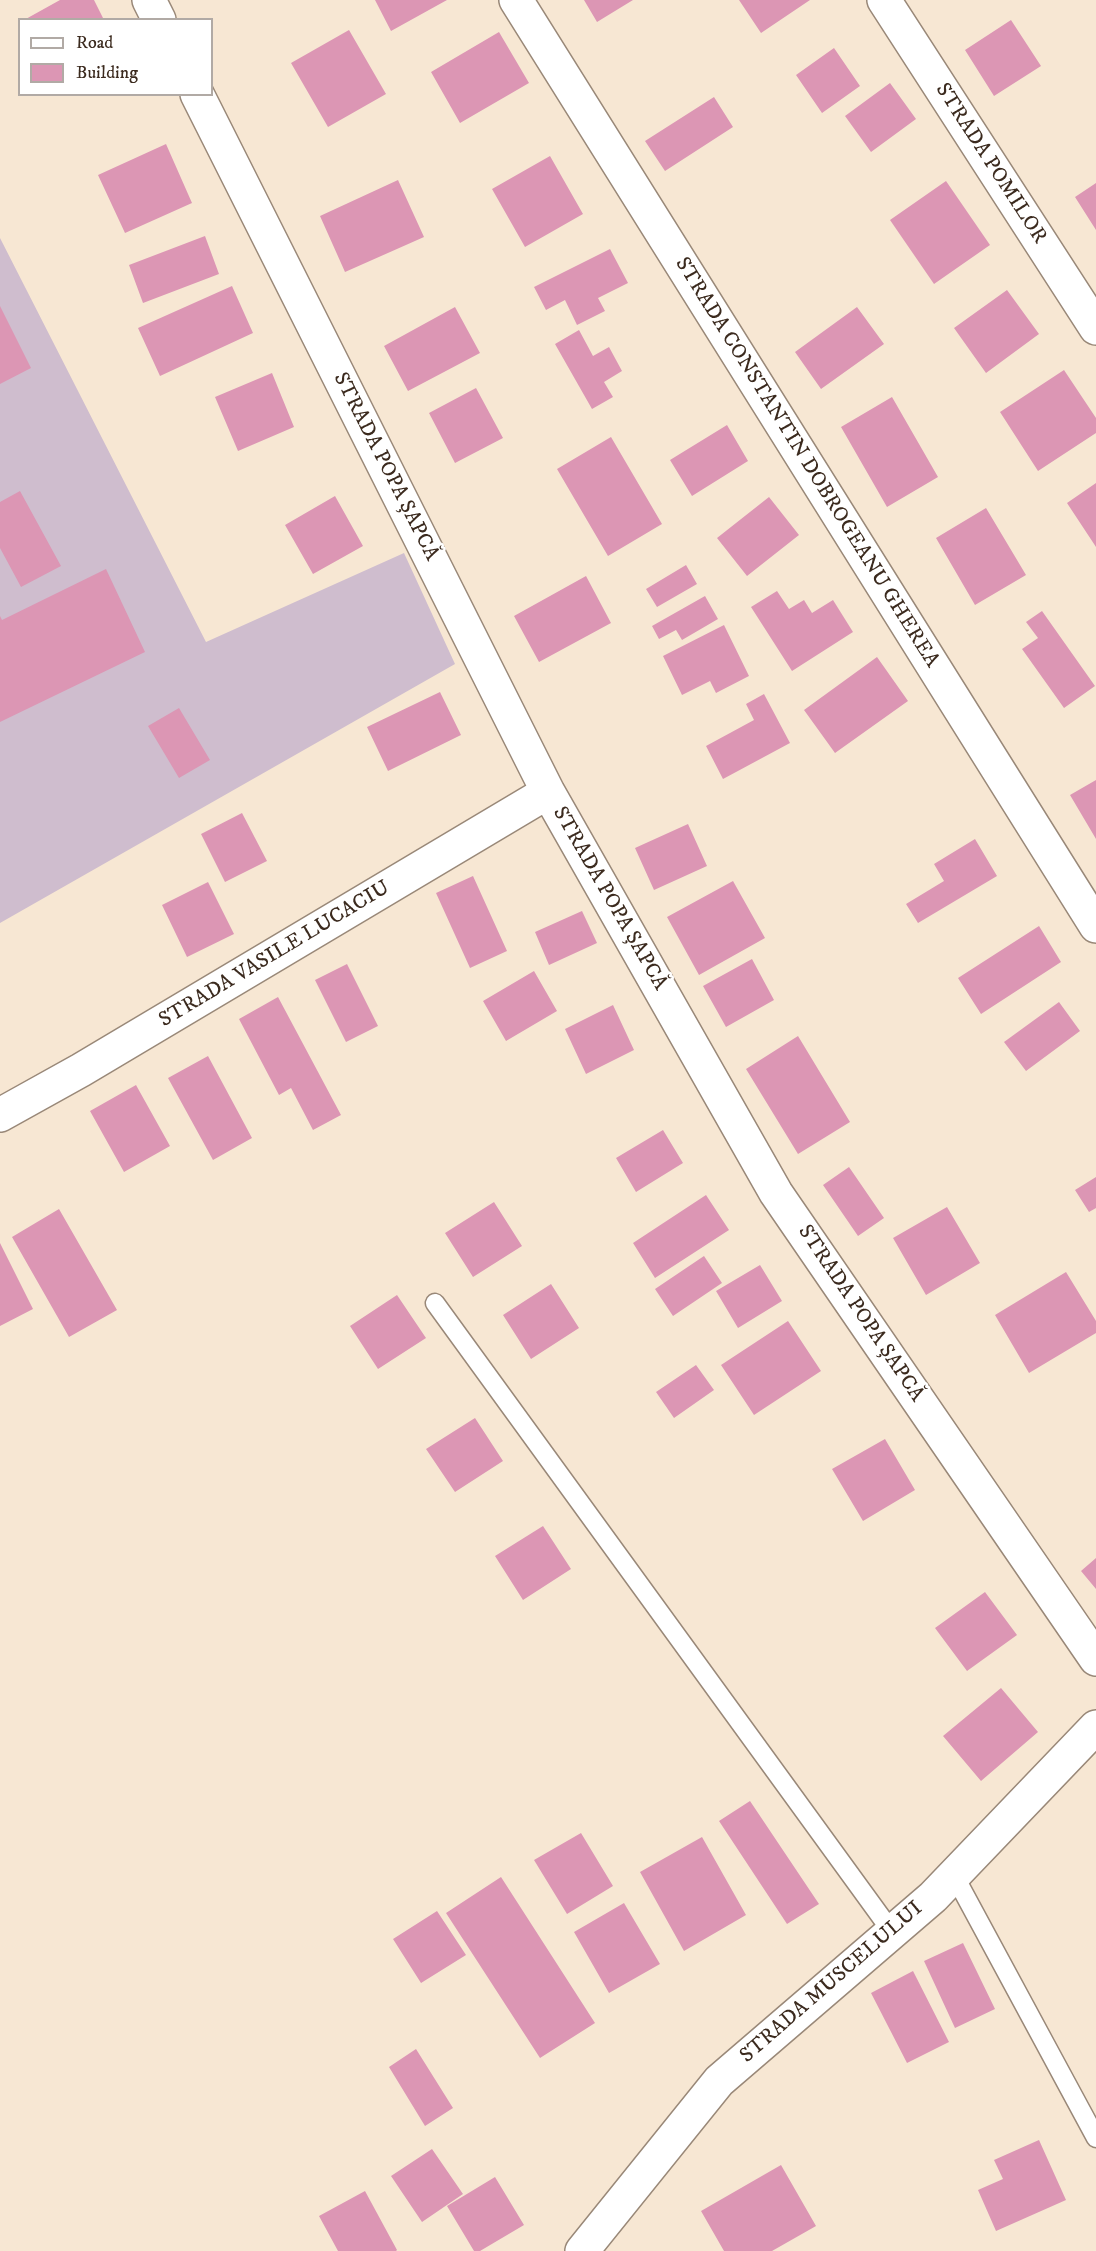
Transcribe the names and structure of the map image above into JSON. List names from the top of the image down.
{
  "streets": {
    "street": [
      "STRADA POMILOR",
      "STRADA CONSTANTIN DOBROGEANU GHEREA",
      "STRADA POPA ȘAPCĂ",
      "STRADA VASILE LUCACIU",
      "STRADA MUSCELULUI"
    ]
  },
  "crossings": [
    ["STRADA POPA ȘAPCĂ", "STRADA VASILE LUCACIU"]
  ],
  "legend": ["Road", "Building"]
}
